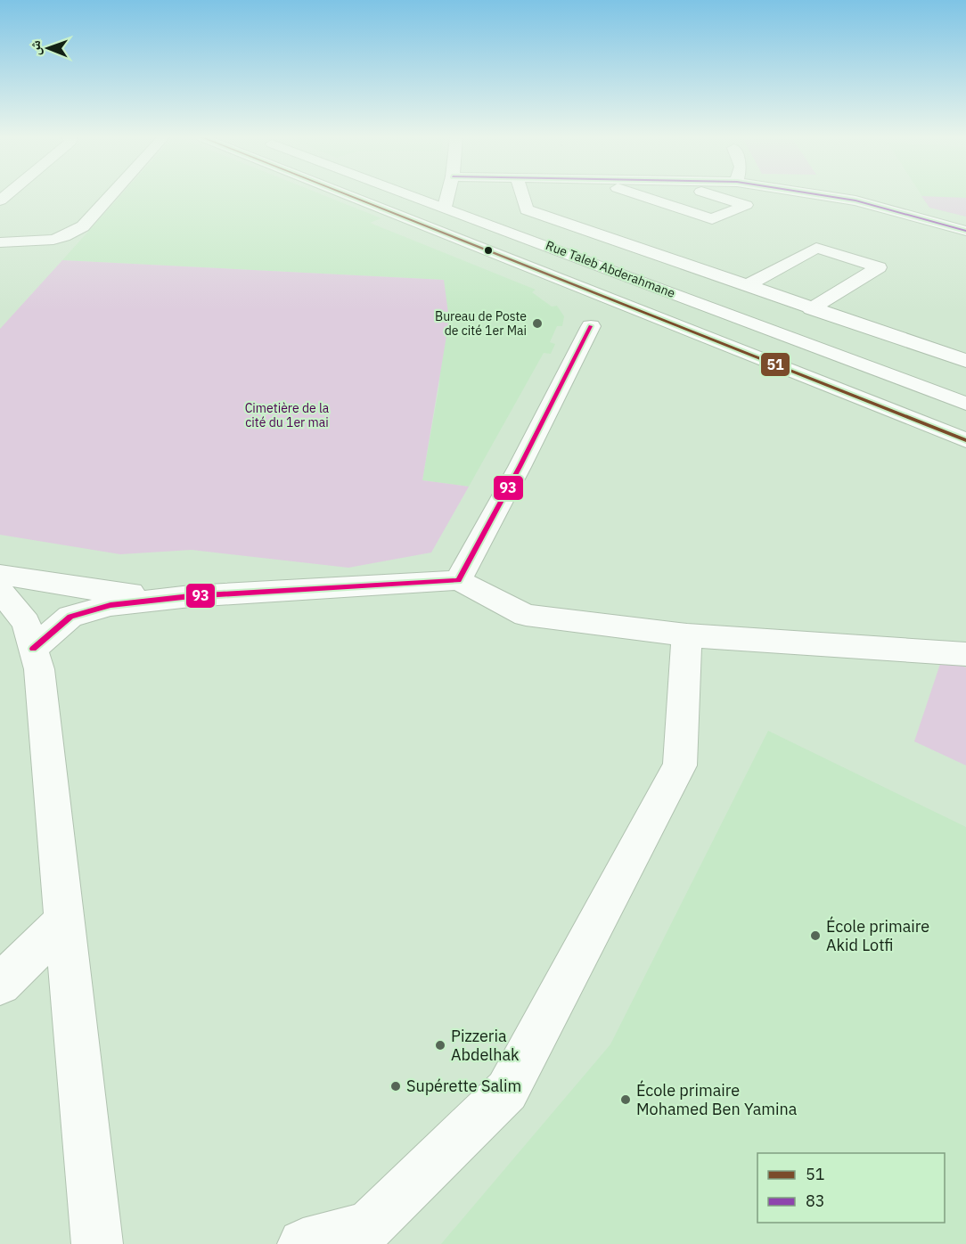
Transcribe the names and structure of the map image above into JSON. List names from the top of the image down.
{
  "streets": {
    "street": ["Rue Taleb Abderahmane"]
  },
  "parks": ["Cimetière de la cité du 1er mai"],
  "places": [
    "Bureau de Poste de cité 1er Mai",
    "École primaire Akid Lotfi",
    "Pizzeria Abdelhak",
    "Supérette Salim",
    "École primaire Mohamed Ben Yamina"
  ],
  "lines": ["transit line 51", "transit line 83", "transit line 93"],
  "legend": ["51", "83"],
  "north": "left"
}
